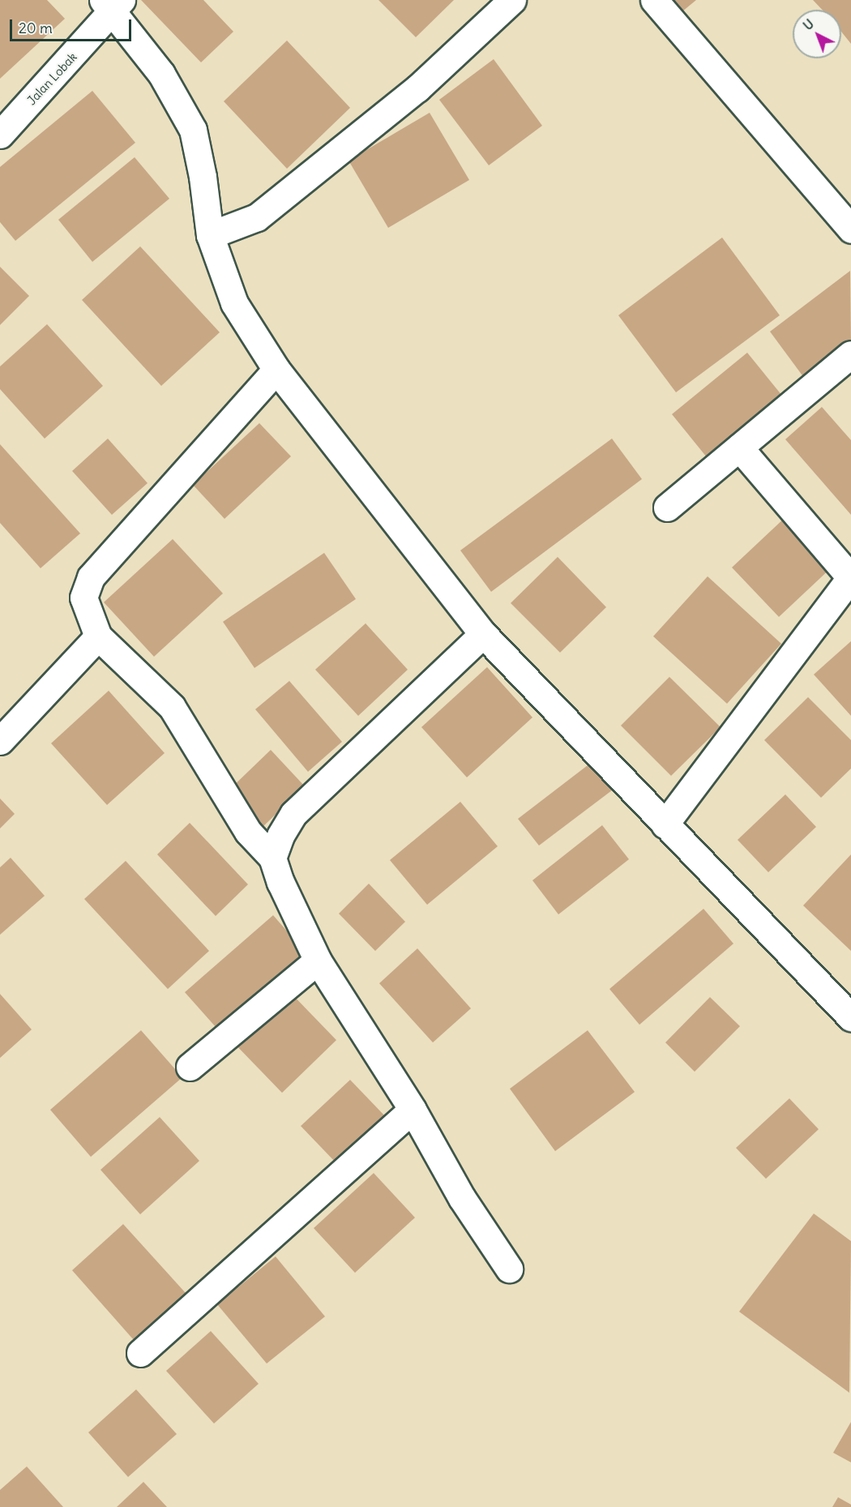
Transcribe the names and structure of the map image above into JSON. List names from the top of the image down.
{
  "streets": {
    "street": ["Jalan Lobak"]
  },
  "scale_bar": "20 m",
  "north": "top left"
}
